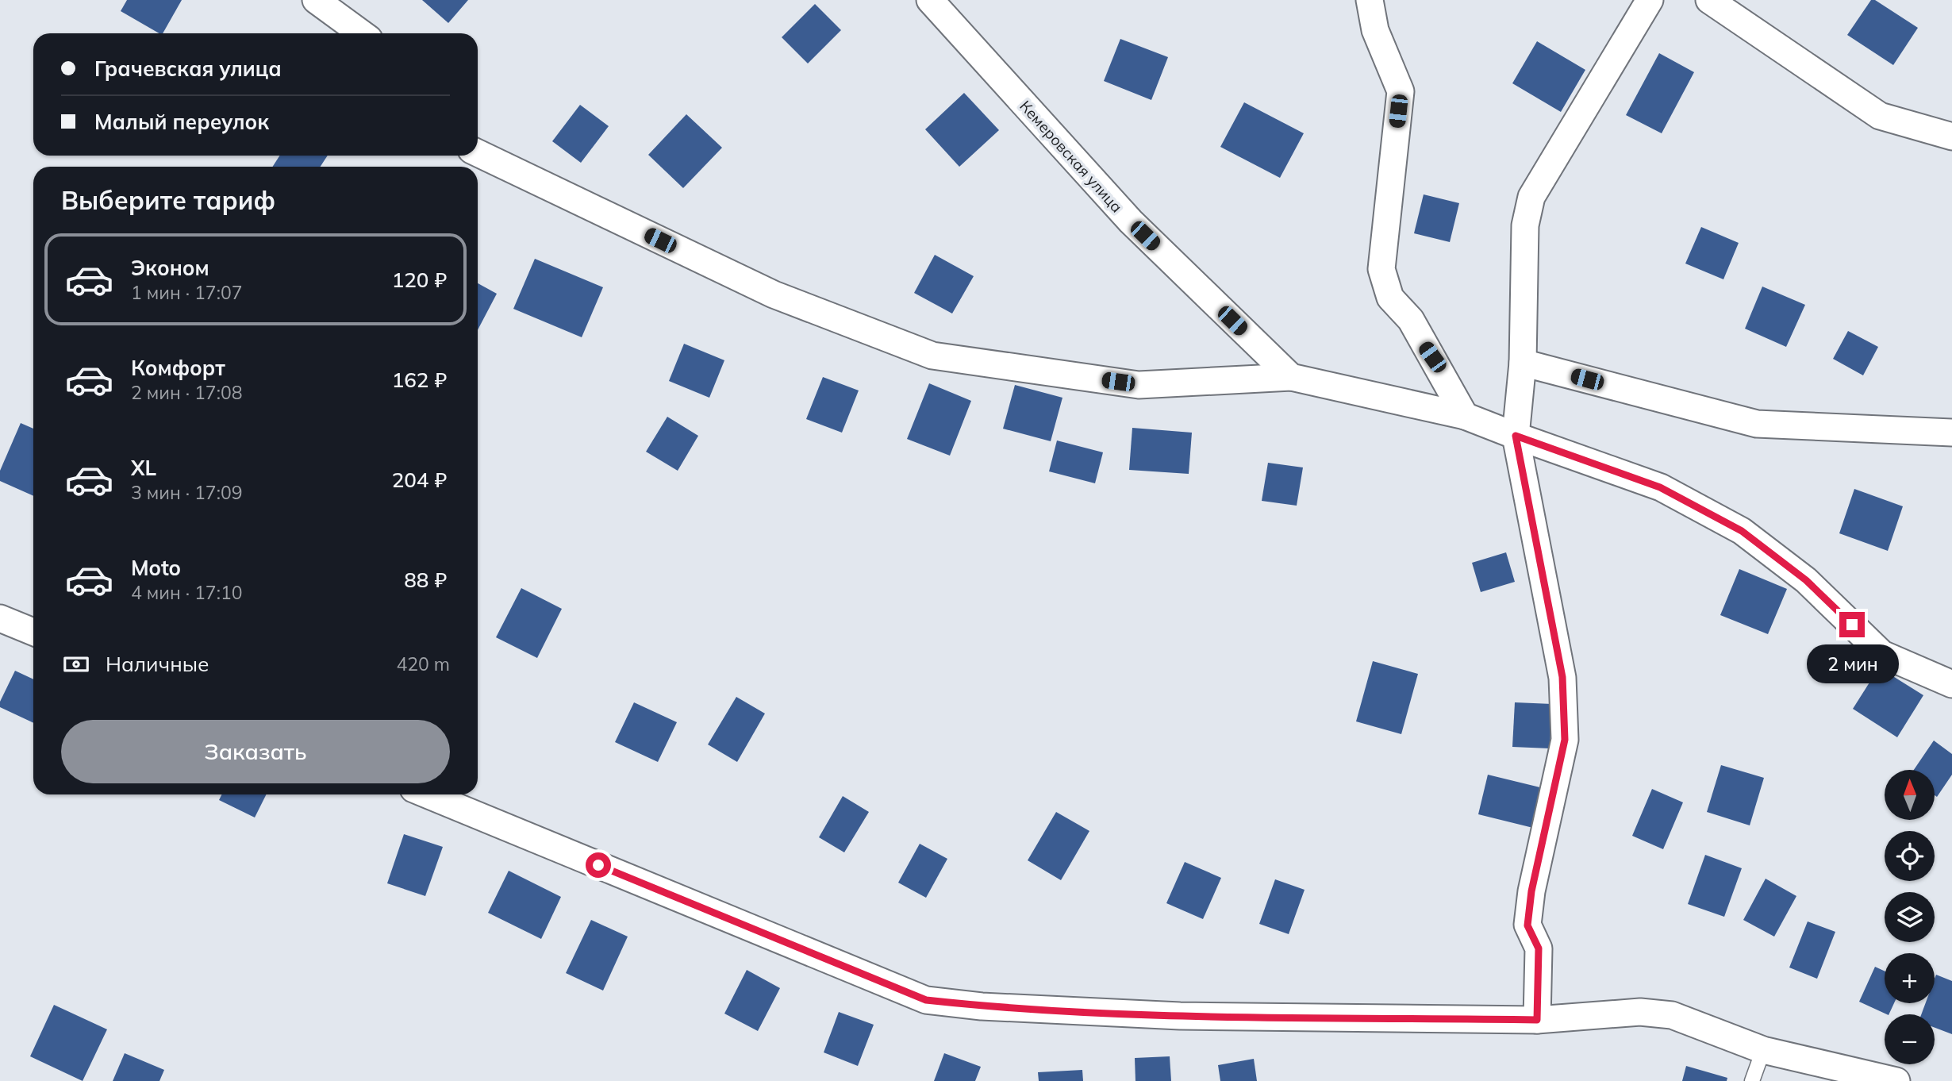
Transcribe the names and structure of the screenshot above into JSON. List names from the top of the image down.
{
  "streets": {
    "street": ["Кемеровская улица"]
  },
  "north": "top",
  "page": {
    "banner": ["Грачевская улица", "Малый переулок"],
    "heading": "Выберите тариф",
    "list": [
      {
        "name": "Эконом",
        "note": "1 мин · 17:07",
        "value": "120 ₽"
      },
      {
        "name": "Комфорт",
        "note": "2 мин · 17:08",
        "value": "162 ₽"
      },
      {
        "name": "XL",
        "note": "3 мин · 17:09",
        "value": "204 ₽"
      },
      {
        "name": "Moto",
        "note": "4 мин · 17:10",
        "value": "88 ₽"
      }
    ],
    "pay": ["Наличные", "420 m"],
    "bubble": "2 мин",
    "buttons": "Заказать",
    "map_buttons": ["+", "−"]
  }
}
